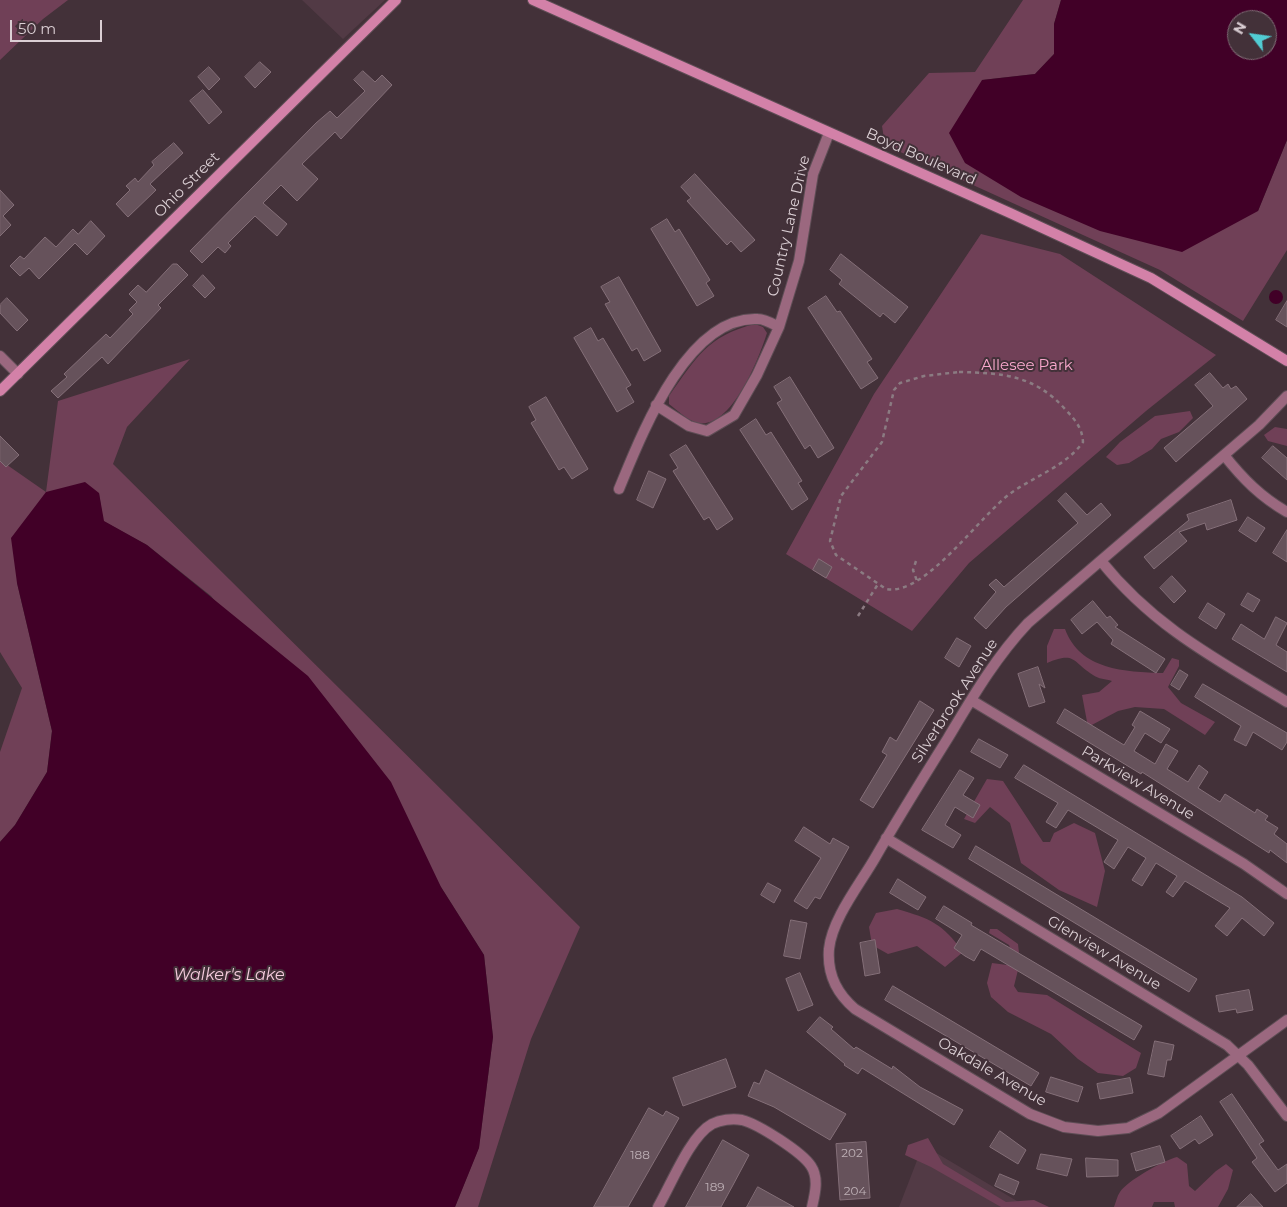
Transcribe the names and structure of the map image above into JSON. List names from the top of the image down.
{
  "streets": {
    "street": [
      "Boyd Boulevard",
      "Ohio Street",
      "Country Lane Drive",
      "Silverbrook Avenue",
      "Parkview Avenue",
      "Glenview Avenue",
      "Oakdale Avenue"
    ]
  },
  "crossings": [
    ["Boyd Boulevard", "Country Lane Drive"],
    ["Silverbrook Avenue", "Parkview Avenue"],
    ["Silverbrook Avenue", "Glenview Avenue"],
    ["Silverbrook Avenue", "Oakdale Avenue"],
    ["Glenview Avenue", "Oakdale Avenue"]
  ],
  "water": ["Walker's Lake"],
  "parks": ["Allesee Park"],
  "house_numbers": [
    "202",
    "188",
    "189",
    "204"
  ],
  "scale_bar": "50 m",
  "north": "top left"
}
